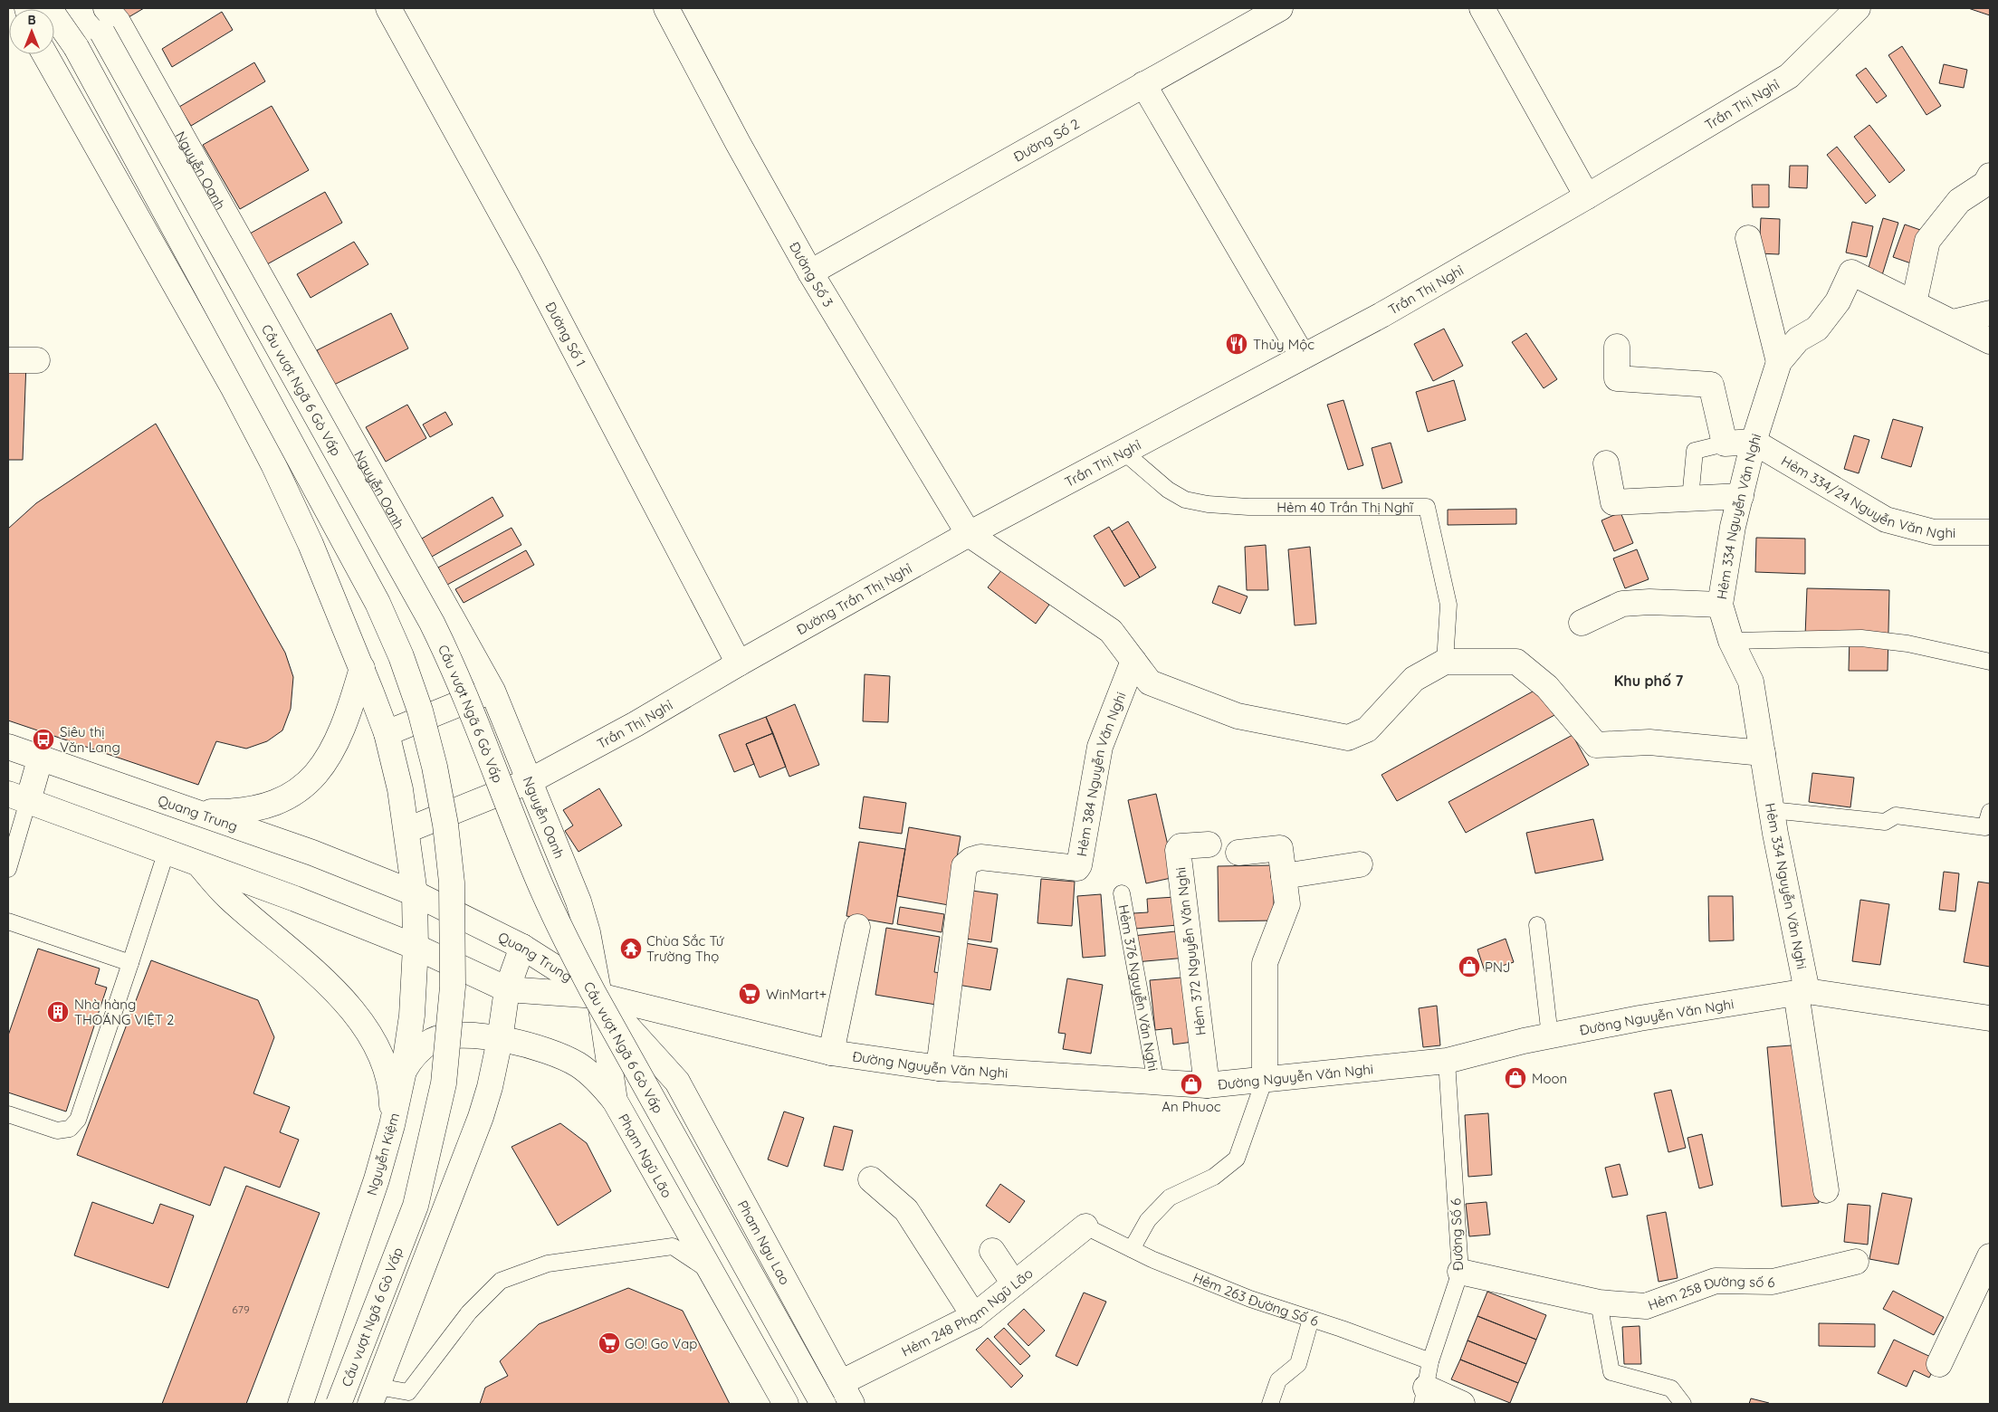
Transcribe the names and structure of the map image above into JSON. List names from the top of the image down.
{
  "streets": {
    "main road": [
      "Trần Thị Nghỉ",
      "Đường Số 2",
      "Nguyễn Oanh",
      "Đường Số 3",
      "Đường Số 1",
      "Cầu vượt Ngã 6 Gò Vấp",
      "Hẻm 334/24 Nguyễn Văn Nghi",
      "Hẻm 334 Nguyễn Văn Nghi",
      "Đường Trần Thị Nghỉ",
      "Hẻm 384 Nguyễn Văn Nghi",
      "Quang Trung",
      "Hẻm 372 Nguyễn Văn Nghi",
      "Đường Nguyễn Văn Nghi",
      "Nguyễn Kiệm",
      "Phạm Ngũ Lão",
      "Hẻm 258 Đường số 6",
      "Hẻm 248 Phạm Ngũ Lão"
    ],
    "lane": [
      "Hẻm 40 Trần Thị Nghĩ",
      "Hẻm 376 Nguyễn Văn Nghi",
      "Đường Số 6",
      "Hẻm 263 Đường Số 6"
    ]
  },
  "crossings": [
    ["Trần Thị Nghỉ", "Nguyễn Oanh"],
    ["Trần Thị Nghỉ", "Đường Số 3"],
    ["Trần Thị Nghỉ", "Đường Số 1"],
    ["Trần Thị Nghỉ", "Hẻm 40 Trần Thị Nghĩ"],
    ["Trần Thị Nghỉ", "Đường Trần Thị Nghỉ"],
    ["Đường Số 2", "Đường Số 3"],
    ["Nguyễn Oanh", "Quang Trung"],
    ["Nguyễn Oanh", "Đường Nguyễn Văn Nghi"],
    ["Nguyễn Oanh", "Phạm Ngũ Lão"],
    ["Đường Số 3", "Đường Trần Thị Nghỉ"],
    ["Đường Số 1", "Đường Trần Thị Nghỉ"],
    ["Hẻm 334/24 Nguyễn Văn Nghi", "Hẻm 334 Nguyễn Văn Nghi"],
    ["Hẻm 334 Nguyễn Văn Nghi", "Đường Nguyễn Văn Nghi"],
    ["Hẻm 384 Nguyễn Văn Nghi", "Đường Nguyễn Văn Nghi"],
    ["Quang Trung", "Đường Nguyễn Văn Nghi"],
    ["Quang Trung", "Nguyễn Kiệm"],
    ["Quang Trung", "Phạm Ngũ Lão"],
    ["Hẻm 372 Nguyễn Văn Nghi", "Đường Nguyễn Văn Nghi"],
    ["Hẻm 376 Nguyễn Văn Nghi", "Đường Nguyễn Văn Nghi"],
    ["Đường Nguyễn Văn Nghi", "Phạm Ngũ Lão"],
    ["Đường Nguyễn Văn Nghi", "Đường Số 6"],
    ["Đường Số 6", "Hẻm 258 Đường số 6"],
    ["Đường Số 6", "Hẻm 263 Đường Số 6"],
    ["Hẻm 263 Đường Số 6", "Hẻm 248 Phạm Ngũ Lão"]
  ],
  "districts": ["Khu phố 7"],
  "places": {
    "restaurant": ["Thủy Mộc"],
    "bus stop": ["Siêu thị Văn Lang"],
    "temple": ["Chùa Sắc Tứ Trường Thọ"],
    "shop": ["PNJ", "Moon", "An Phuoc"],
    "supermarket": ["WinMart+", "GO! Go Vap"],
    "building": ["Nhà hàng THOÁNG VIỆT 2"]
  },
  "house_numbers": ["679"],
  "north": "top"
}
